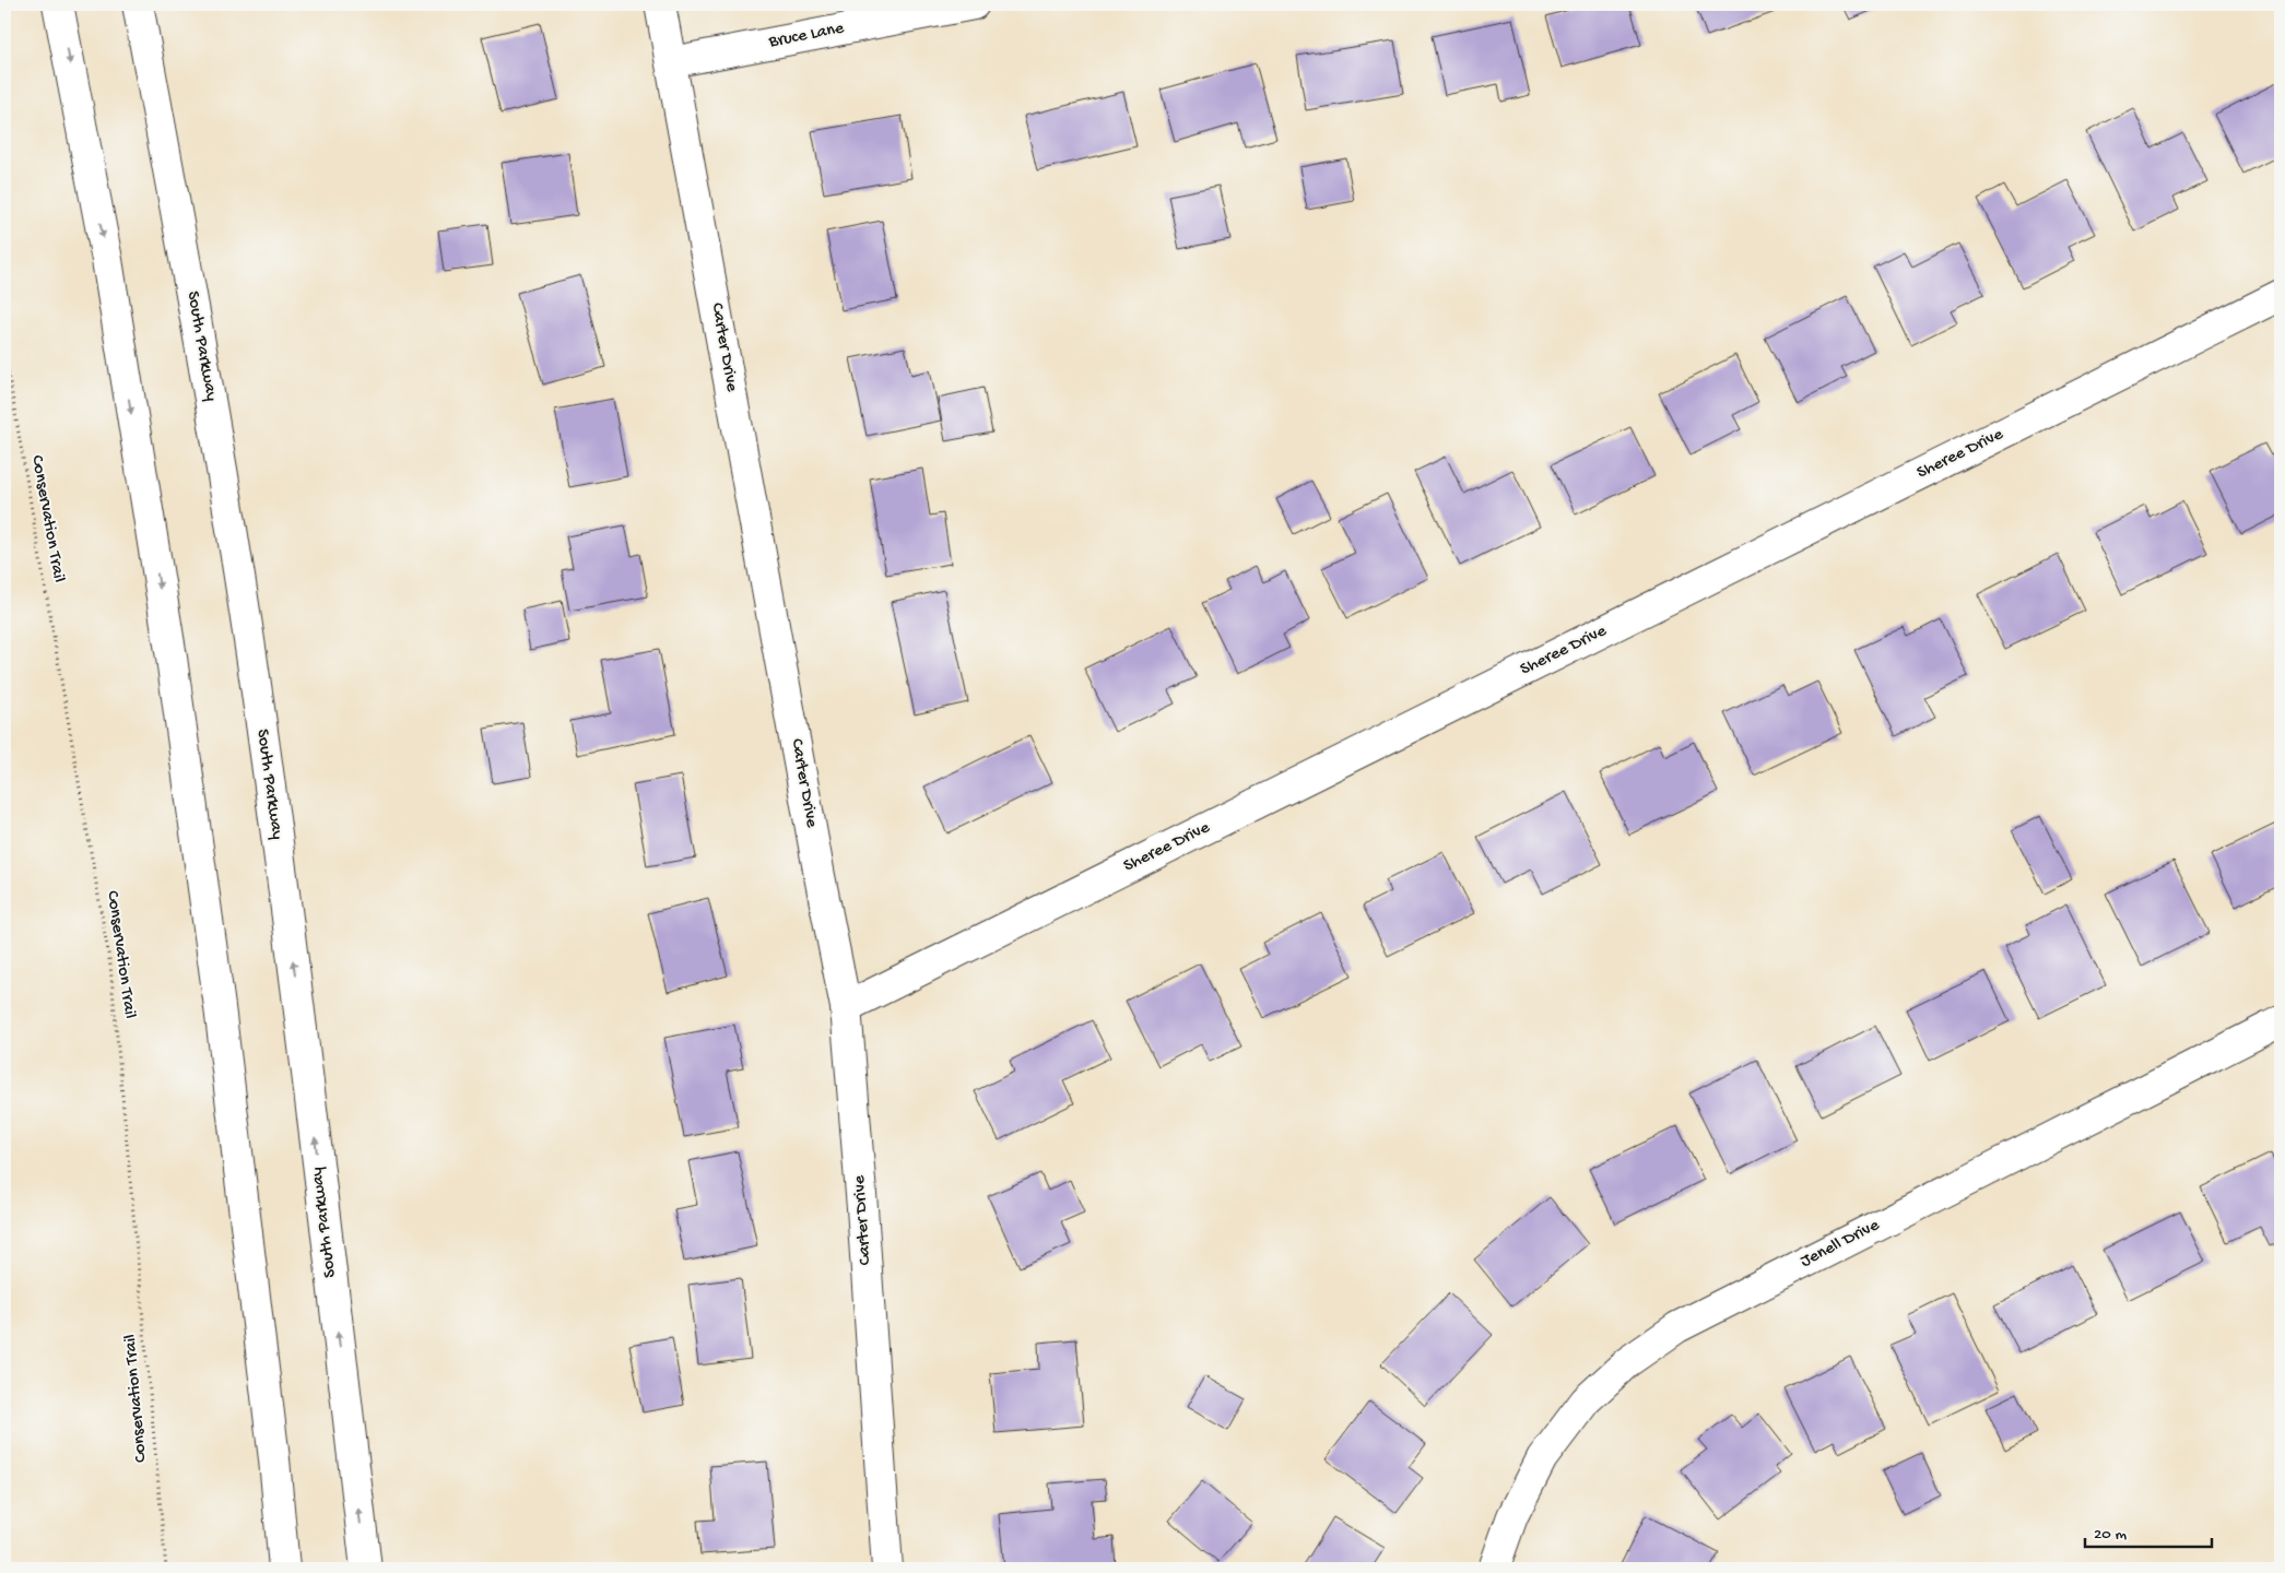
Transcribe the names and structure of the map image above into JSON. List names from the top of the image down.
{
  "streets": {
    "street": [
      "Bruce Lane",
      "South Parkway",
      "Carter Drive",
      "Sheree Drive",
      "Jenell Drive"
    ],
    "path": ["Conservation Trail"]
  },
  "crossings": [
    ["Bruce Lane", "Carter Drive"],
    ["Carter Drive", "Sheree Drive"]
  ],
  "scale_bar": "20 m"
}
